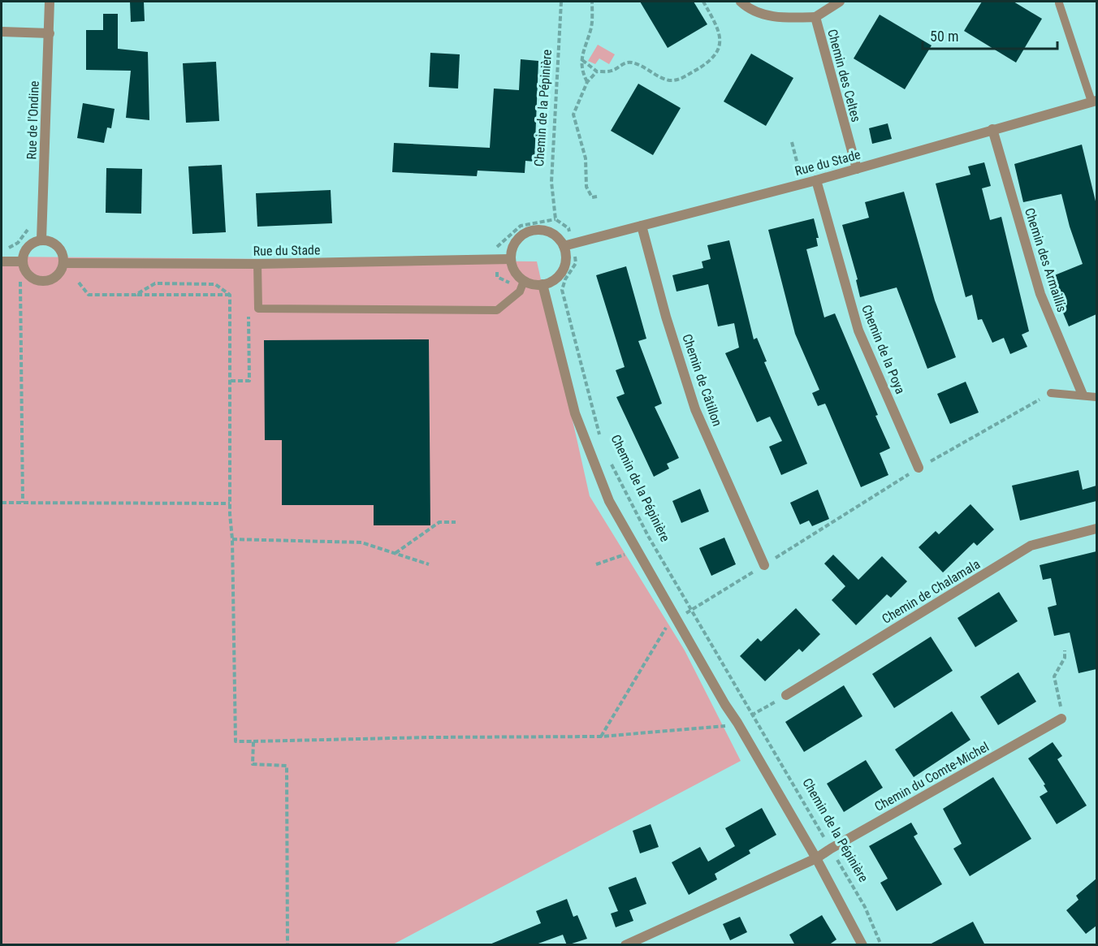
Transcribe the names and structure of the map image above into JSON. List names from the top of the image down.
{
  "streets": {
    "street": [
      "Chemin des Celtes",
      "Rue de l'Ondine",
      "Rue du Stade",
      "Chemin des Armaillis",
      "Chemin de la Poya",
      "Chemin de Câtillon",
      "Chemin de Chalamala",
      "Chemin du Comte-Michel"
    ],
    "path": ["Chemin de la Pépinière"]
  },
  "crossings": [
    ["Chemin des Celtes", "Rue du Stade"],
    ["Chemin de la Pépinière", "Rue du Stade"],
    ["Chemin de la Pépinière", "Chemin du Comte-Michel"],
    ["Rue de l'Ondine", "Rue du Stade"],
    ["Rue du Stade", "Chemin des Armaillis"],
    ["Rue du Stade", "Chemin de la Poya"],
    ["Rue du Stade", "Chemin de Câtillon"]
  ],
  "scale_bar": "50 m"
}
